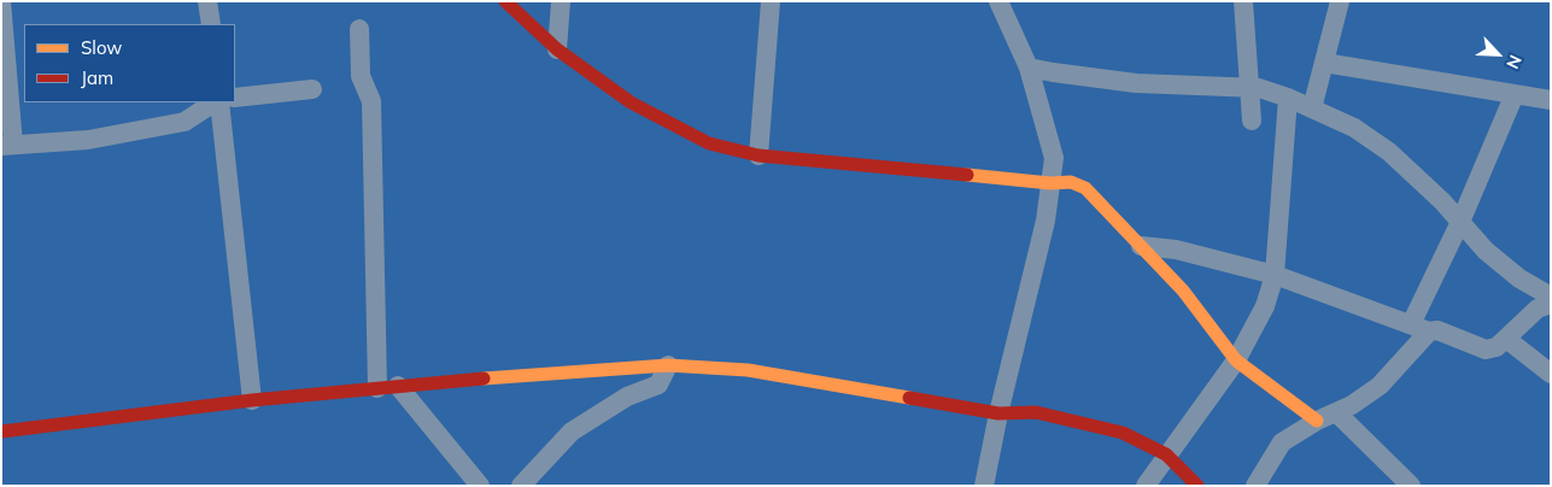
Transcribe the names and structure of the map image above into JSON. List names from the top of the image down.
{
  "legend": ["Slow", "Jam"],
  "north": "bottom right"
}
